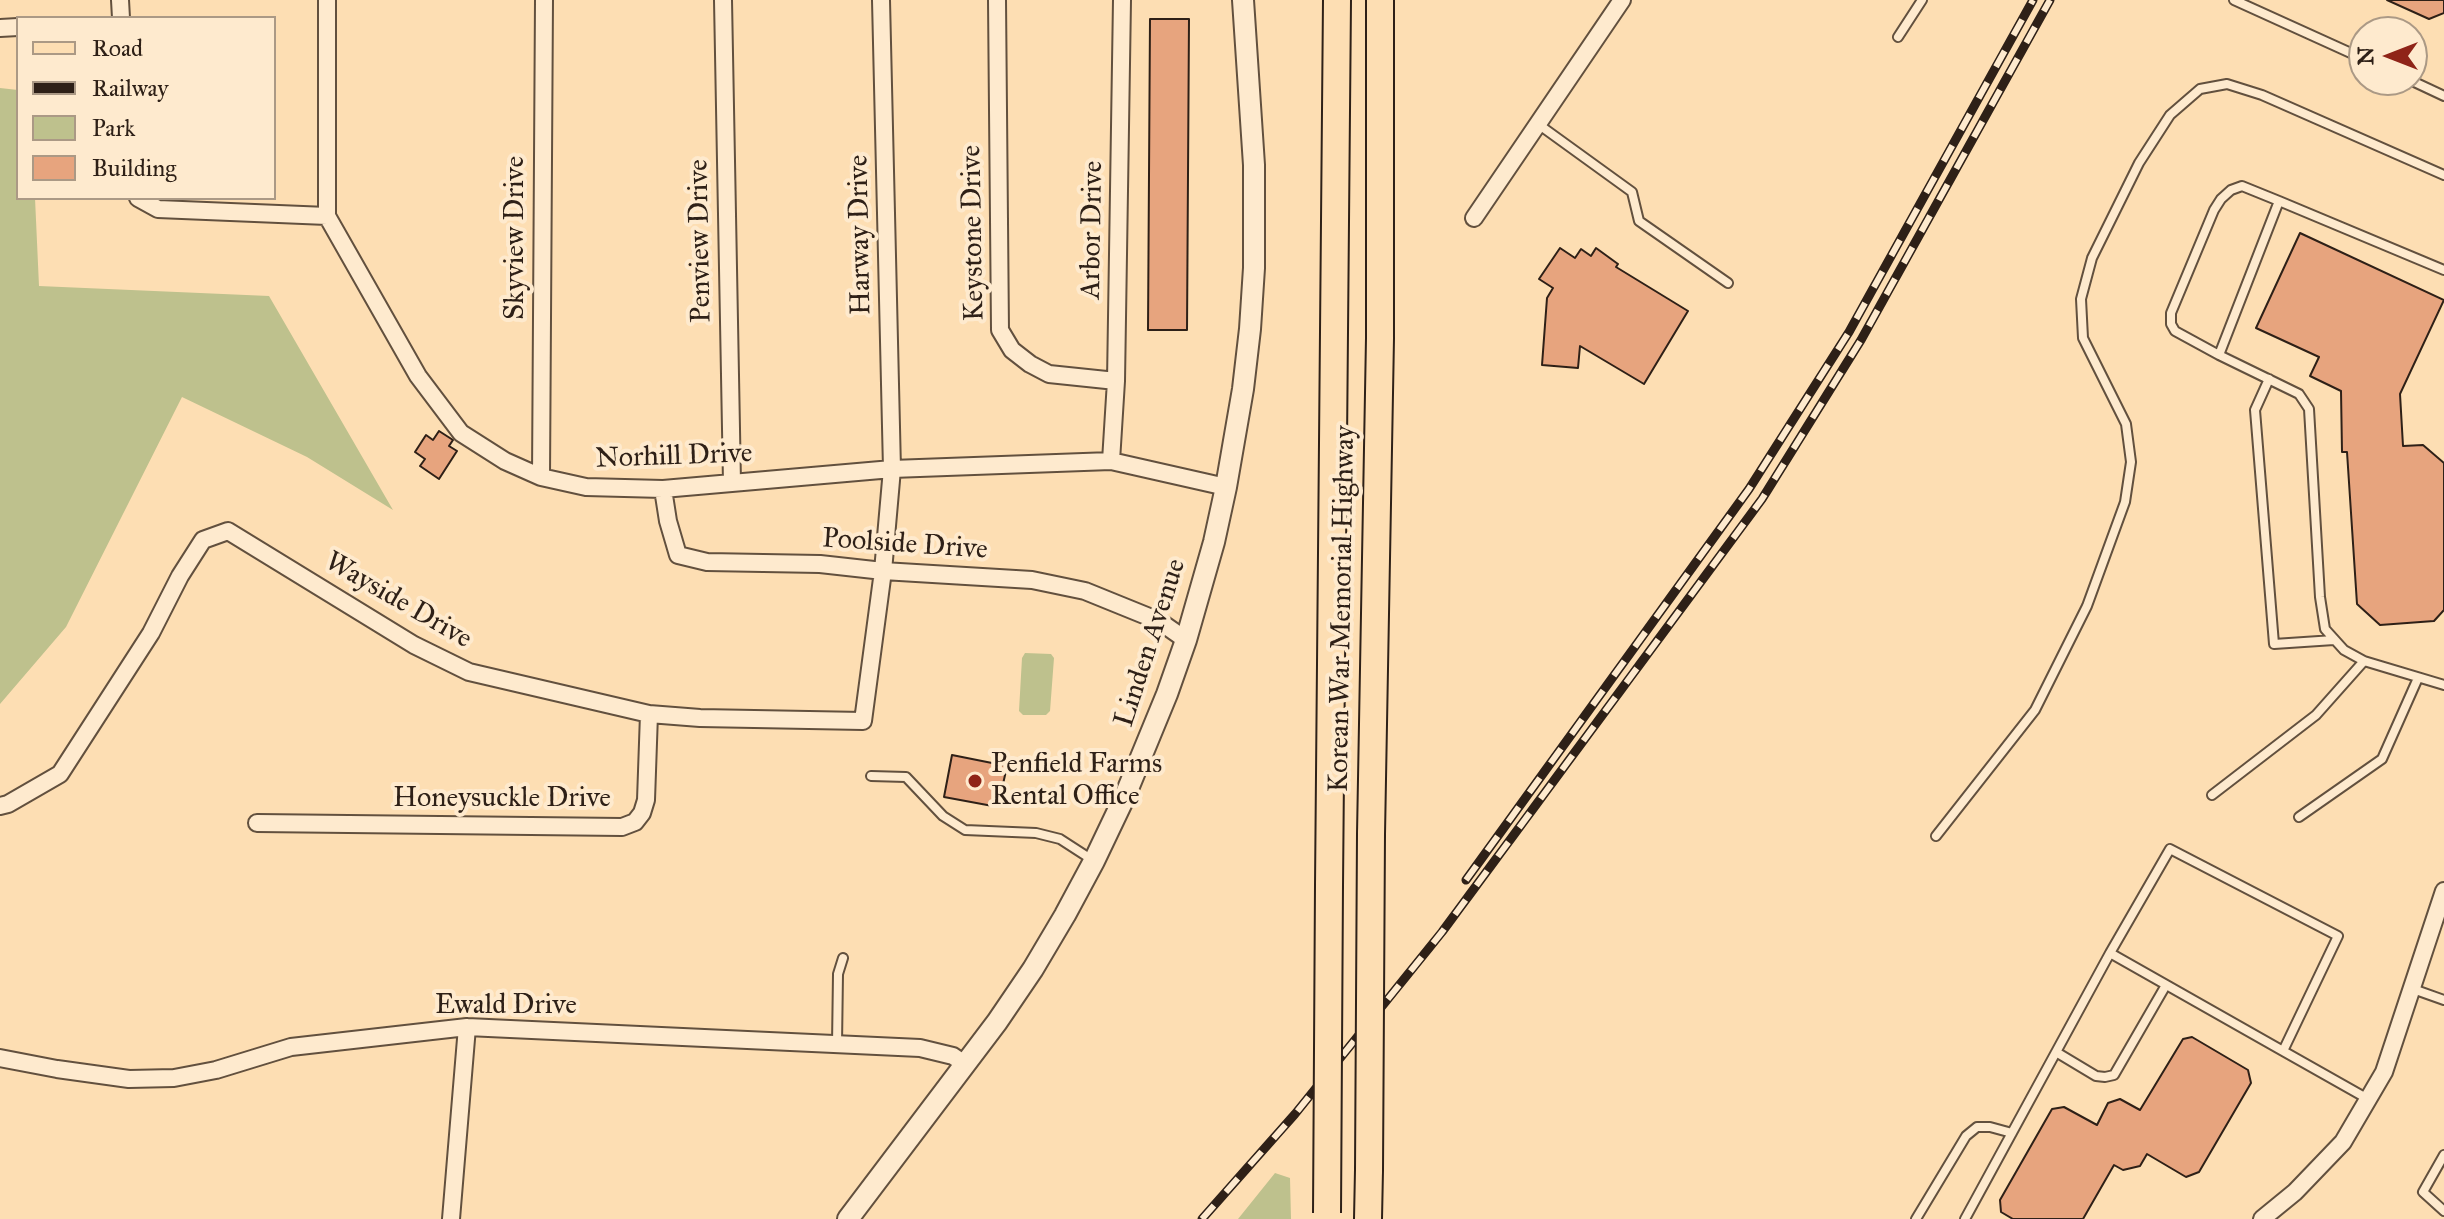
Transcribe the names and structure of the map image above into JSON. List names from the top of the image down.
{
  "streets": {
    "main road": ["Korean War Memorial Highway"],
    "street": [
      "Arbor Drive",
      "Keystone Drive",
      "Harway Drive",
      "Skyview Drive",
      "Penview Drive",
      "Norhill Drive",
      "Poolside Drive",
      "Wayside Drive",
      "Linden Avenue",
      "Honeysuckle Drive",
      "Ewald Drive"
    ]
  },
  "crossings": [
    ["Arbor Drive", "Keystone Drive"],
    ["Arbor Drive", "Norhill Drive"],
    ["Harway Drive", "Norhill Drive"],
    ["Harway Drive", "Poolside Drive"],
    ["Harway Drive", "Wayside Drive"],
    ["Skyview Drive", "Norhill Drive"],
    ["Penview Drive", "Norhill Drive"],
    ["Norhill Drive", "Poolside Drive"],
    ["Norhill Drive", "Linden Avenue"],
    ["Poolside Drive", "Wayside Drive"],
    ["Poolside Drive", "Linden Avenue"],
    ["Wayside Drive", "Honeysuckle Drive"],
    ["Linden Avenue", "Ewald Drive"]
  ],
  "places": ["Penfield Farms Rental Office"],
  "legend": [
    "Road",
    "Railway",
    "Park",
    "Building"
  ],
  "north": "left"
}
